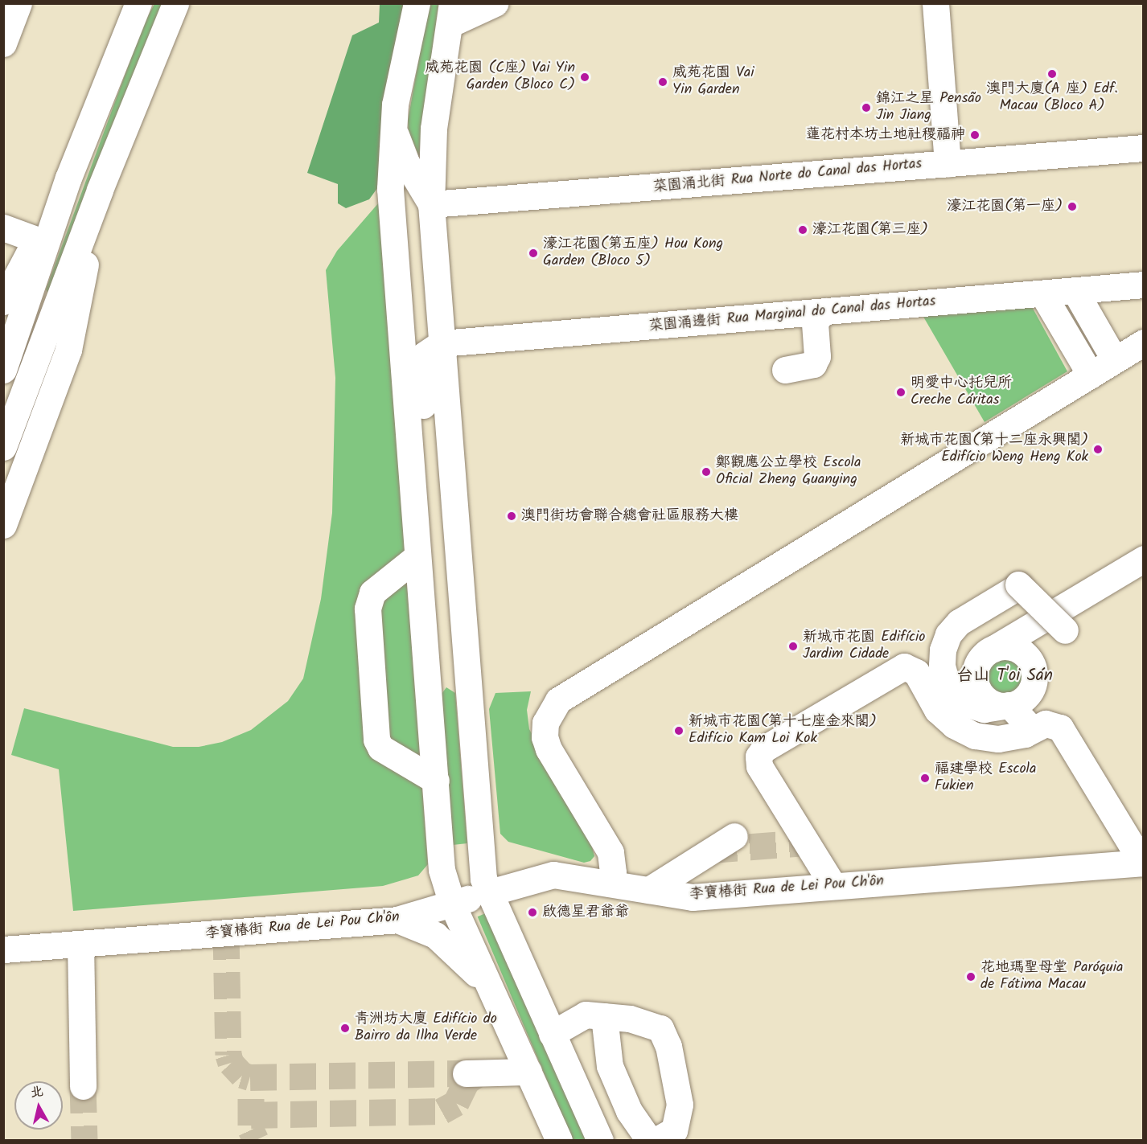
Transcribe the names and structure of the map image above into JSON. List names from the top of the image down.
{
  "streets": {
    "main road": ["菜園涌北街 Rua Norte do Canal das Hortas", "菜園涌邊街 Rua Marginal do Canal das Hortas", "李寶椿街 Rua de Lei Pou Ch'ôn"]
  },
  "districts": ["台山 T'oi Sán"],
  "places": [
    "澳門大廈(A 座) Edf. Macau (Bloco A)",
    "威苑花園 (C座) Vai Yin Garden (Bloco C)",
    "威苑花園 Vai Yin Garden",
    "錦江之星 Pensão Jin Jiang",
    "蓮花村本坊土地社稷福神",
    "濠江花園(第一座)",
    "濠江花園(第三座)",
    "濠江花園(第五座) Hou Kong Garden (Bloco 5)",
    "明愛中心托兒所 Creche Cáritas",
    "新城市花園(第十二座永興閣) Edifício Weng Heng Kok",
    "鄭觀應公立學校 Escola Oficial Zheng Guanying",
    "澳門街坊會聯合總會社區服務大樓",
    "新城市花園 Edifício Jardim Cidade",
    "新城市花園(第十七座金來閣) Edifício Kam Loi Kok",
    "福建學校 Escola Fukien",
    "啟德星君爺爺",
    "花地瑪聖母堂 Paróquia de Fátima Macau",
    "青洲坊大廈 Edifício do Bairro da Ilha Verde"
  ],
  "north": "top"
}
